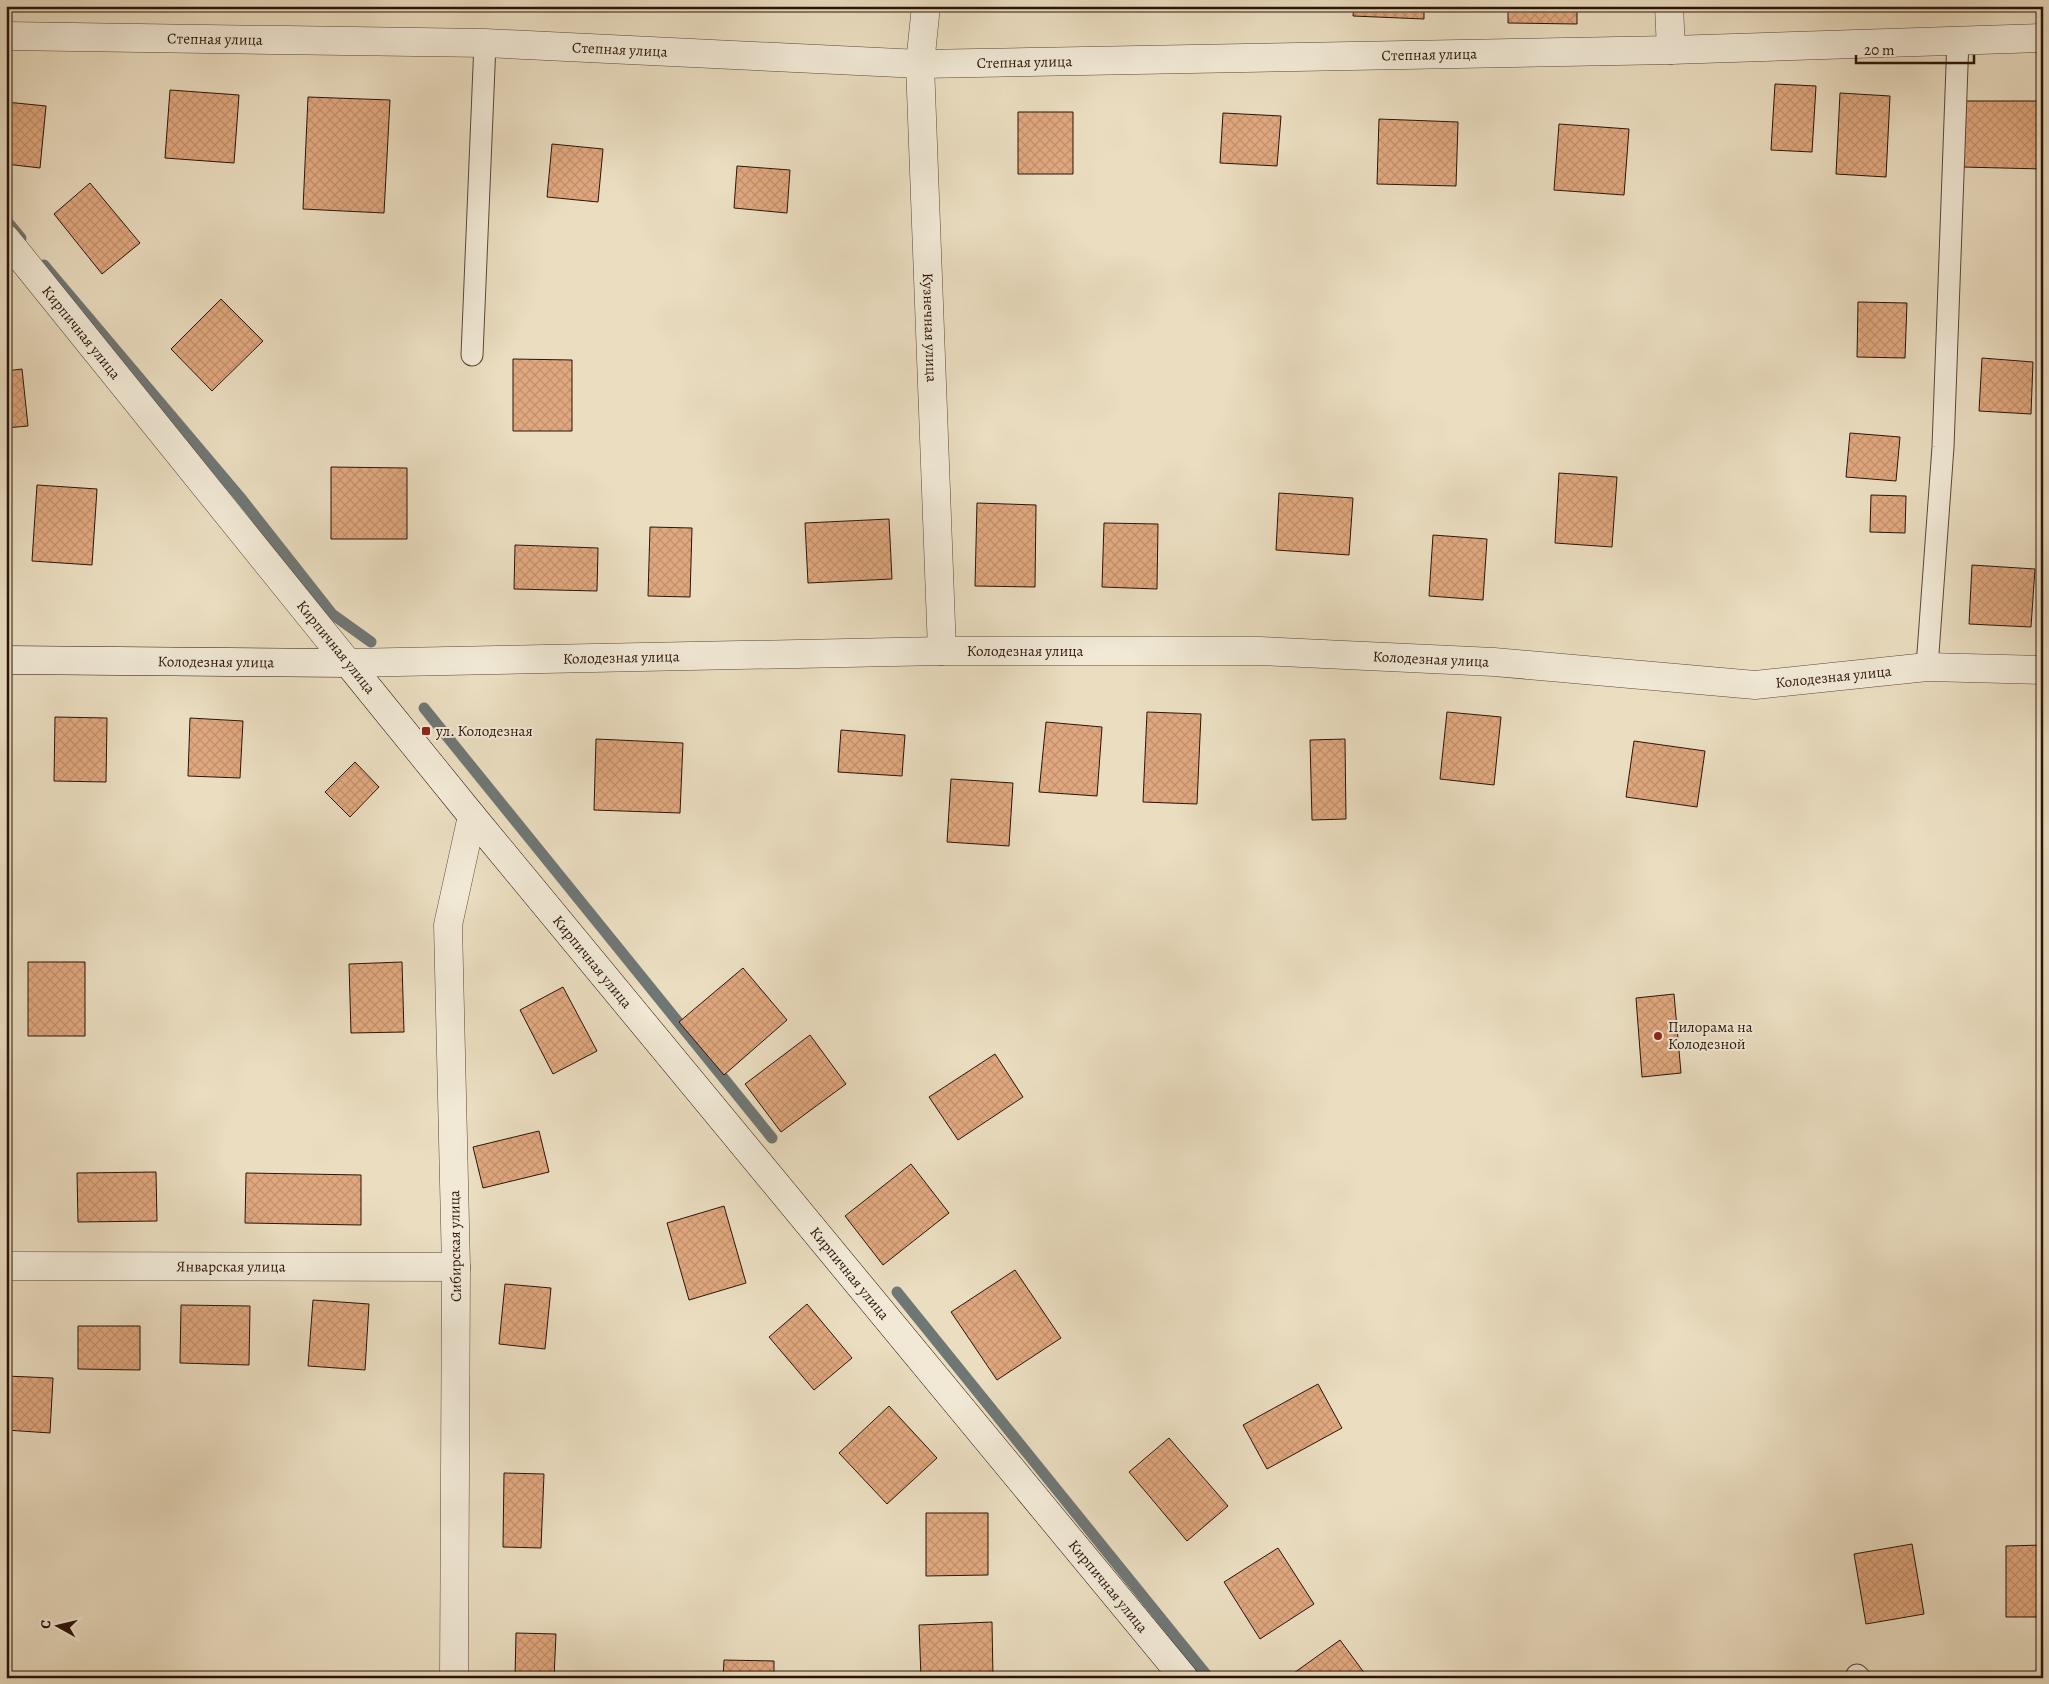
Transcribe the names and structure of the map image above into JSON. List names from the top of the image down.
{
  "streets": {
    "street": [
      "Степная улица",
      "Кузнечная улица",
      "Кирпичная улица",
      "Колодезная улица",
      "Сибирская улица",
      "Январская улица"
    ]
  },
  "crossings": [
    ["Степная улица", "Кузнечная улица"],
    ["Кузнечная улица", "Колодезная улица"],
    ["Кирпичная улица", "Колодезная улица"],
    ["Кирпичная улица", "Сибирская улица"],
    ["Сибирская улица", "Январская улица"]
  ],
  "places": {
    "transit": ["ул. Колодезная"],
    "other": ["Пилорама на Колодезной"]
  },
  "scale_bar": "20 m",
  "north": "left"
}
